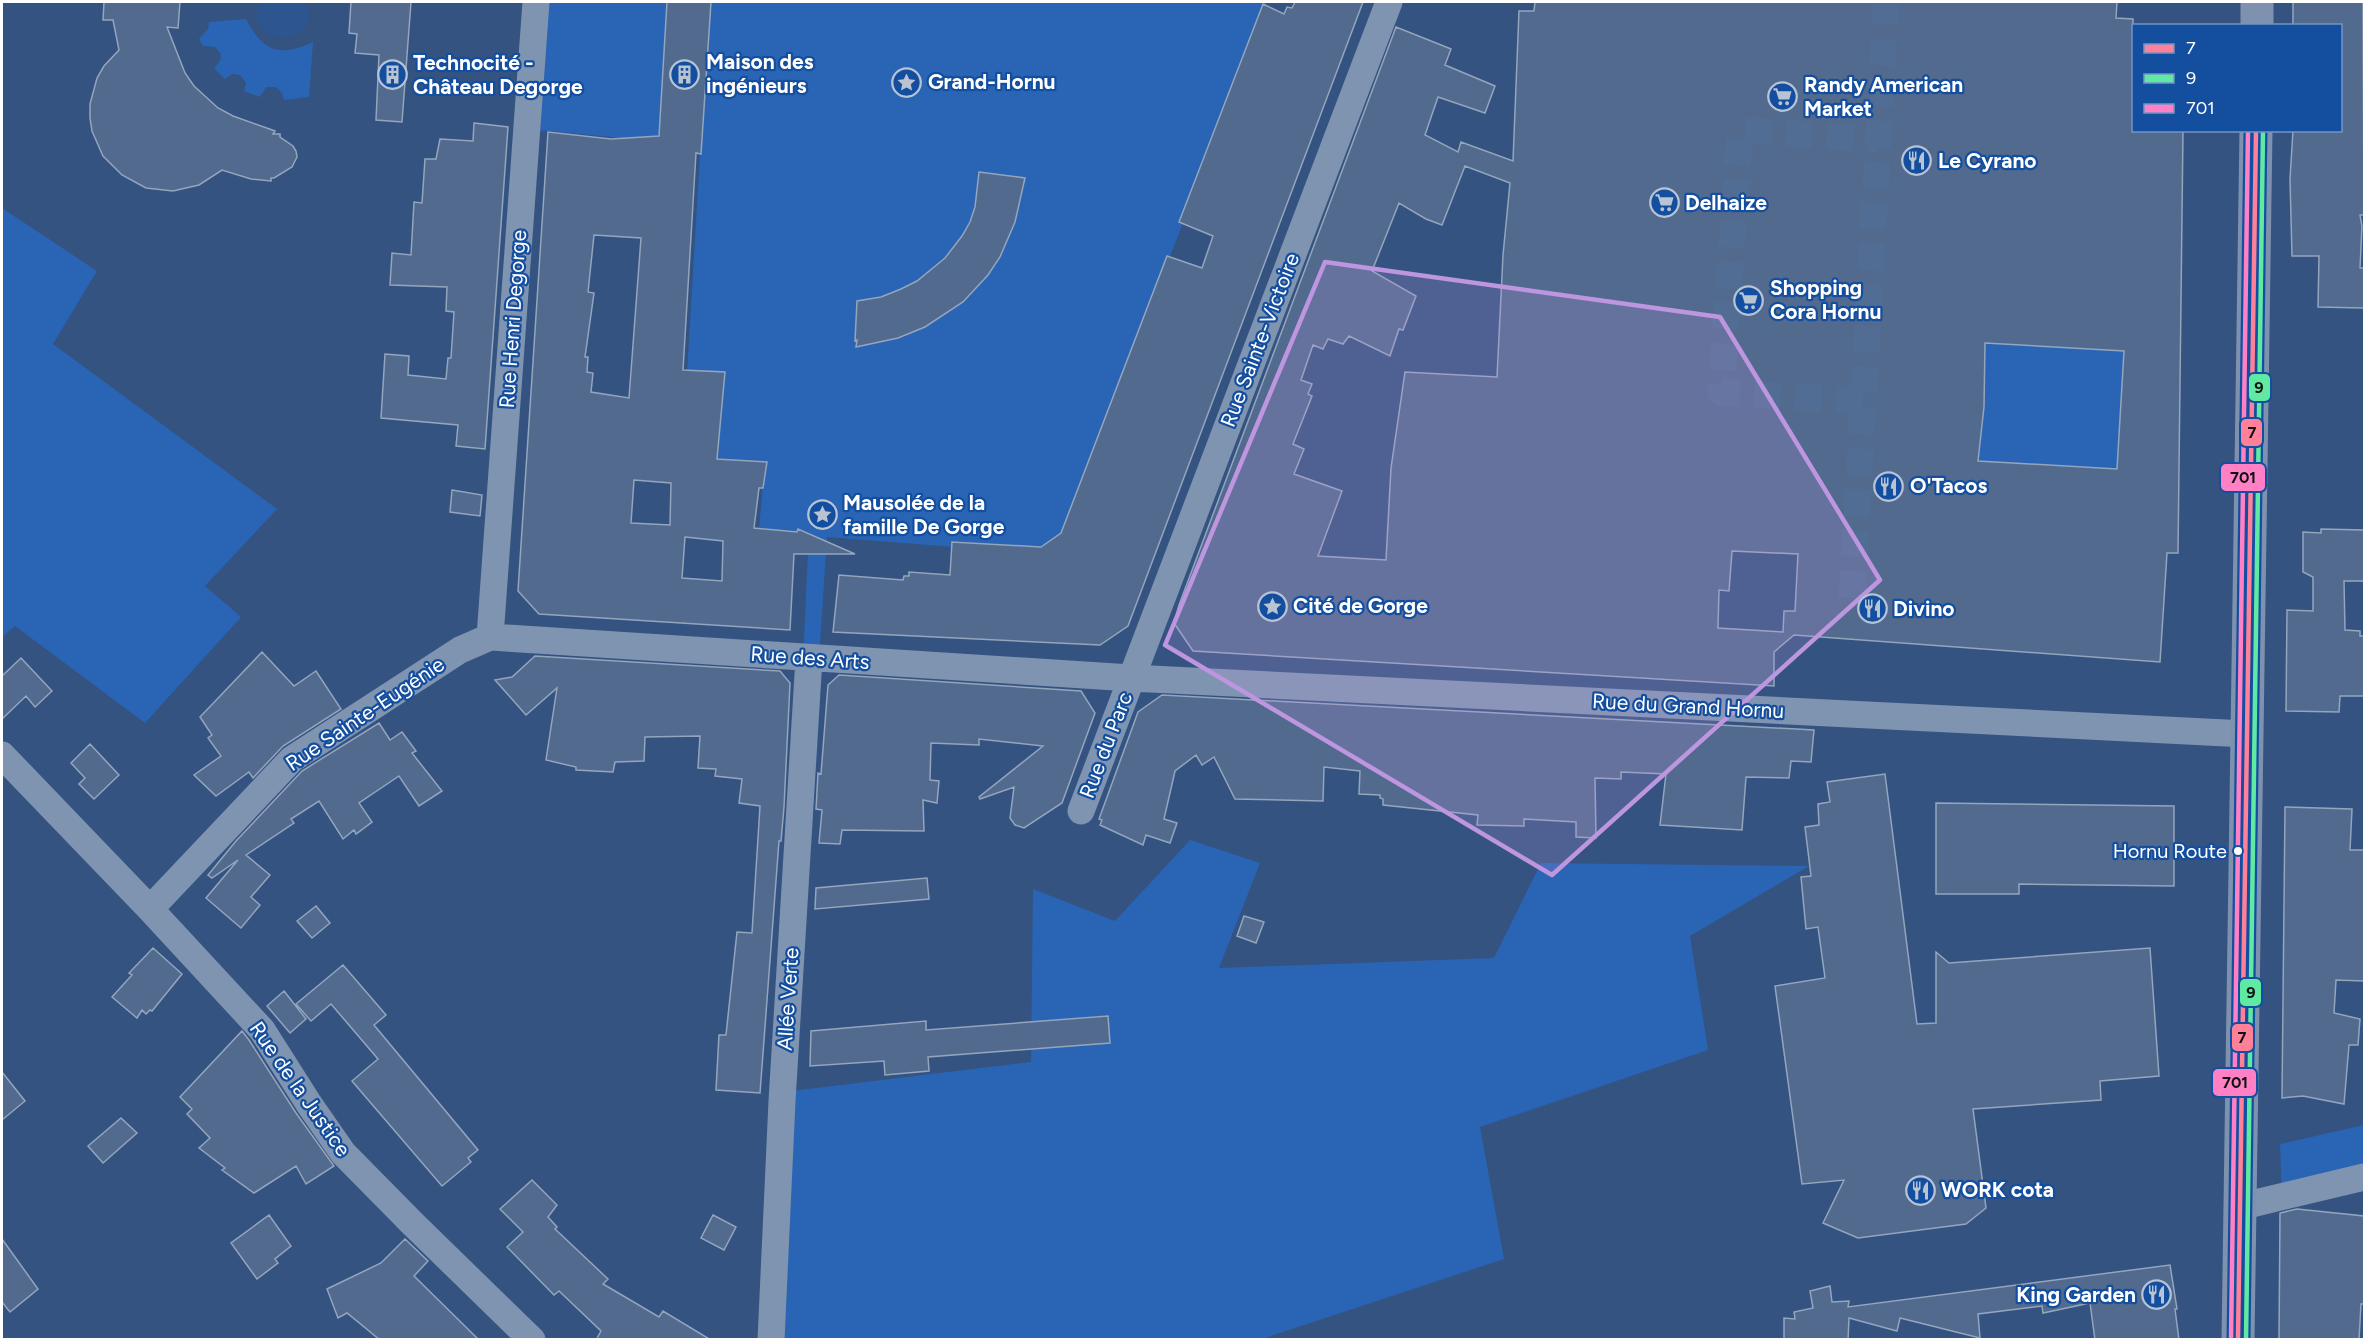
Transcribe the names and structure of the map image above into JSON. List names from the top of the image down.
{
  "streets": {
    "street": [
      "Rue Henri Degorge",
      "Rue Sainte-Victoire",
      "Rue des Arts",
      "Rue du Grand Hornu",
      "Rue Sainte-Eugénie",
      "Rue du Parc",
      "Allée Verte",
      "Rue de la Justice"
    ]
  },
  "crossings": [
    ["Rue Henri Degorge", "Rue des Arts"],
    ["Rue Henri Degorge", "Rue Sainte-Eugénie"],
    ["Rue Sainte-Victoire", "Rue des Arts"],
    ["Rue Sainte-Victoire", "Rue du Grand Hornu"],
    ["Rue Sainte-Victoire", "Rue du Parc"],
    ["Rue des Arts", "Rue du Grand Hornu"],
    ["Rue des Arts", "Rue Sainte-Eugénie"],
    ["Rue des Arts", "Rue du Parc"],
    ["Rue des Arts", "Allée Verte"],
    ["Rue du Grand Hornu", "Rue du Parc"],
    ["Rue Sainte-Eugénie", "Rue de la Justice"]
  ],
  "places": {
    "building": ["Maison des ingénieurs", "Technocité - Château Degorge"],
    "place": ["Grand-Hornu", "Mausolée de la famille De Gorge", "Cité de Gorge"],
    "supermarket": ["Randy American Market", "Delhaize", "Shopping Cora Hornu"],
    "restaurant": [
      "Le Cyrano",
      "O'Tacos",
      "Divino",
      "WORK cota",
      "King Garden"
    ],
    "other": ["Hornu Route"]
  },
  "lines": ["transit line 7", "transit line 9", "transit line 701"],
  "legend": ["7", "9", "701"]
}
